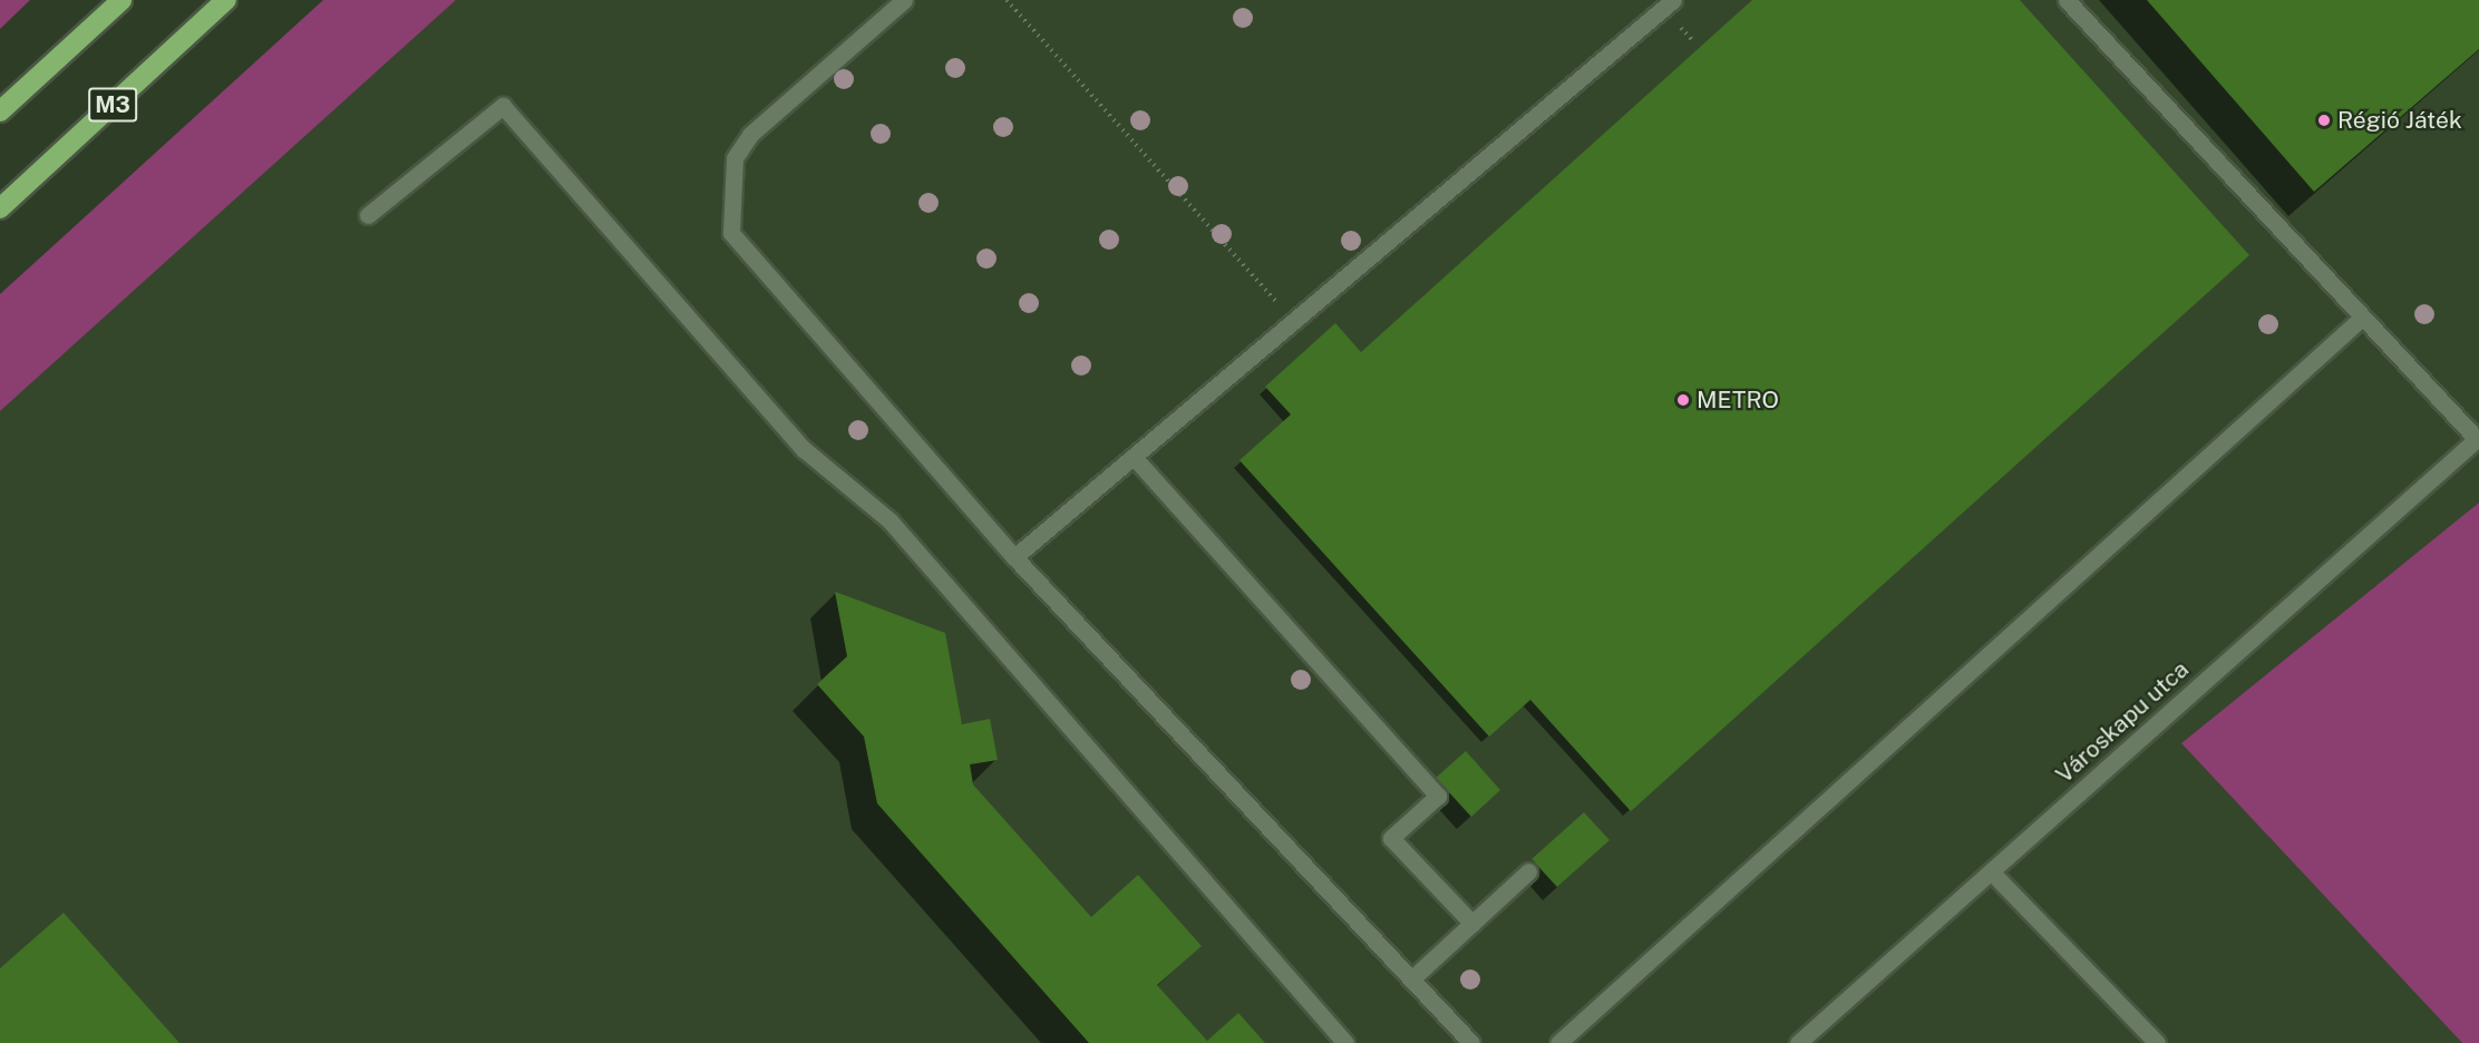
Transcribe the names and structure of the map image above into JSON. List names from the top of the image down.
{
  "streets": {
    "highway": ["M3"],
    "street": ["Városkapu utca"]
  },
  "places": ["Régió Játék", "METRO"]
}
